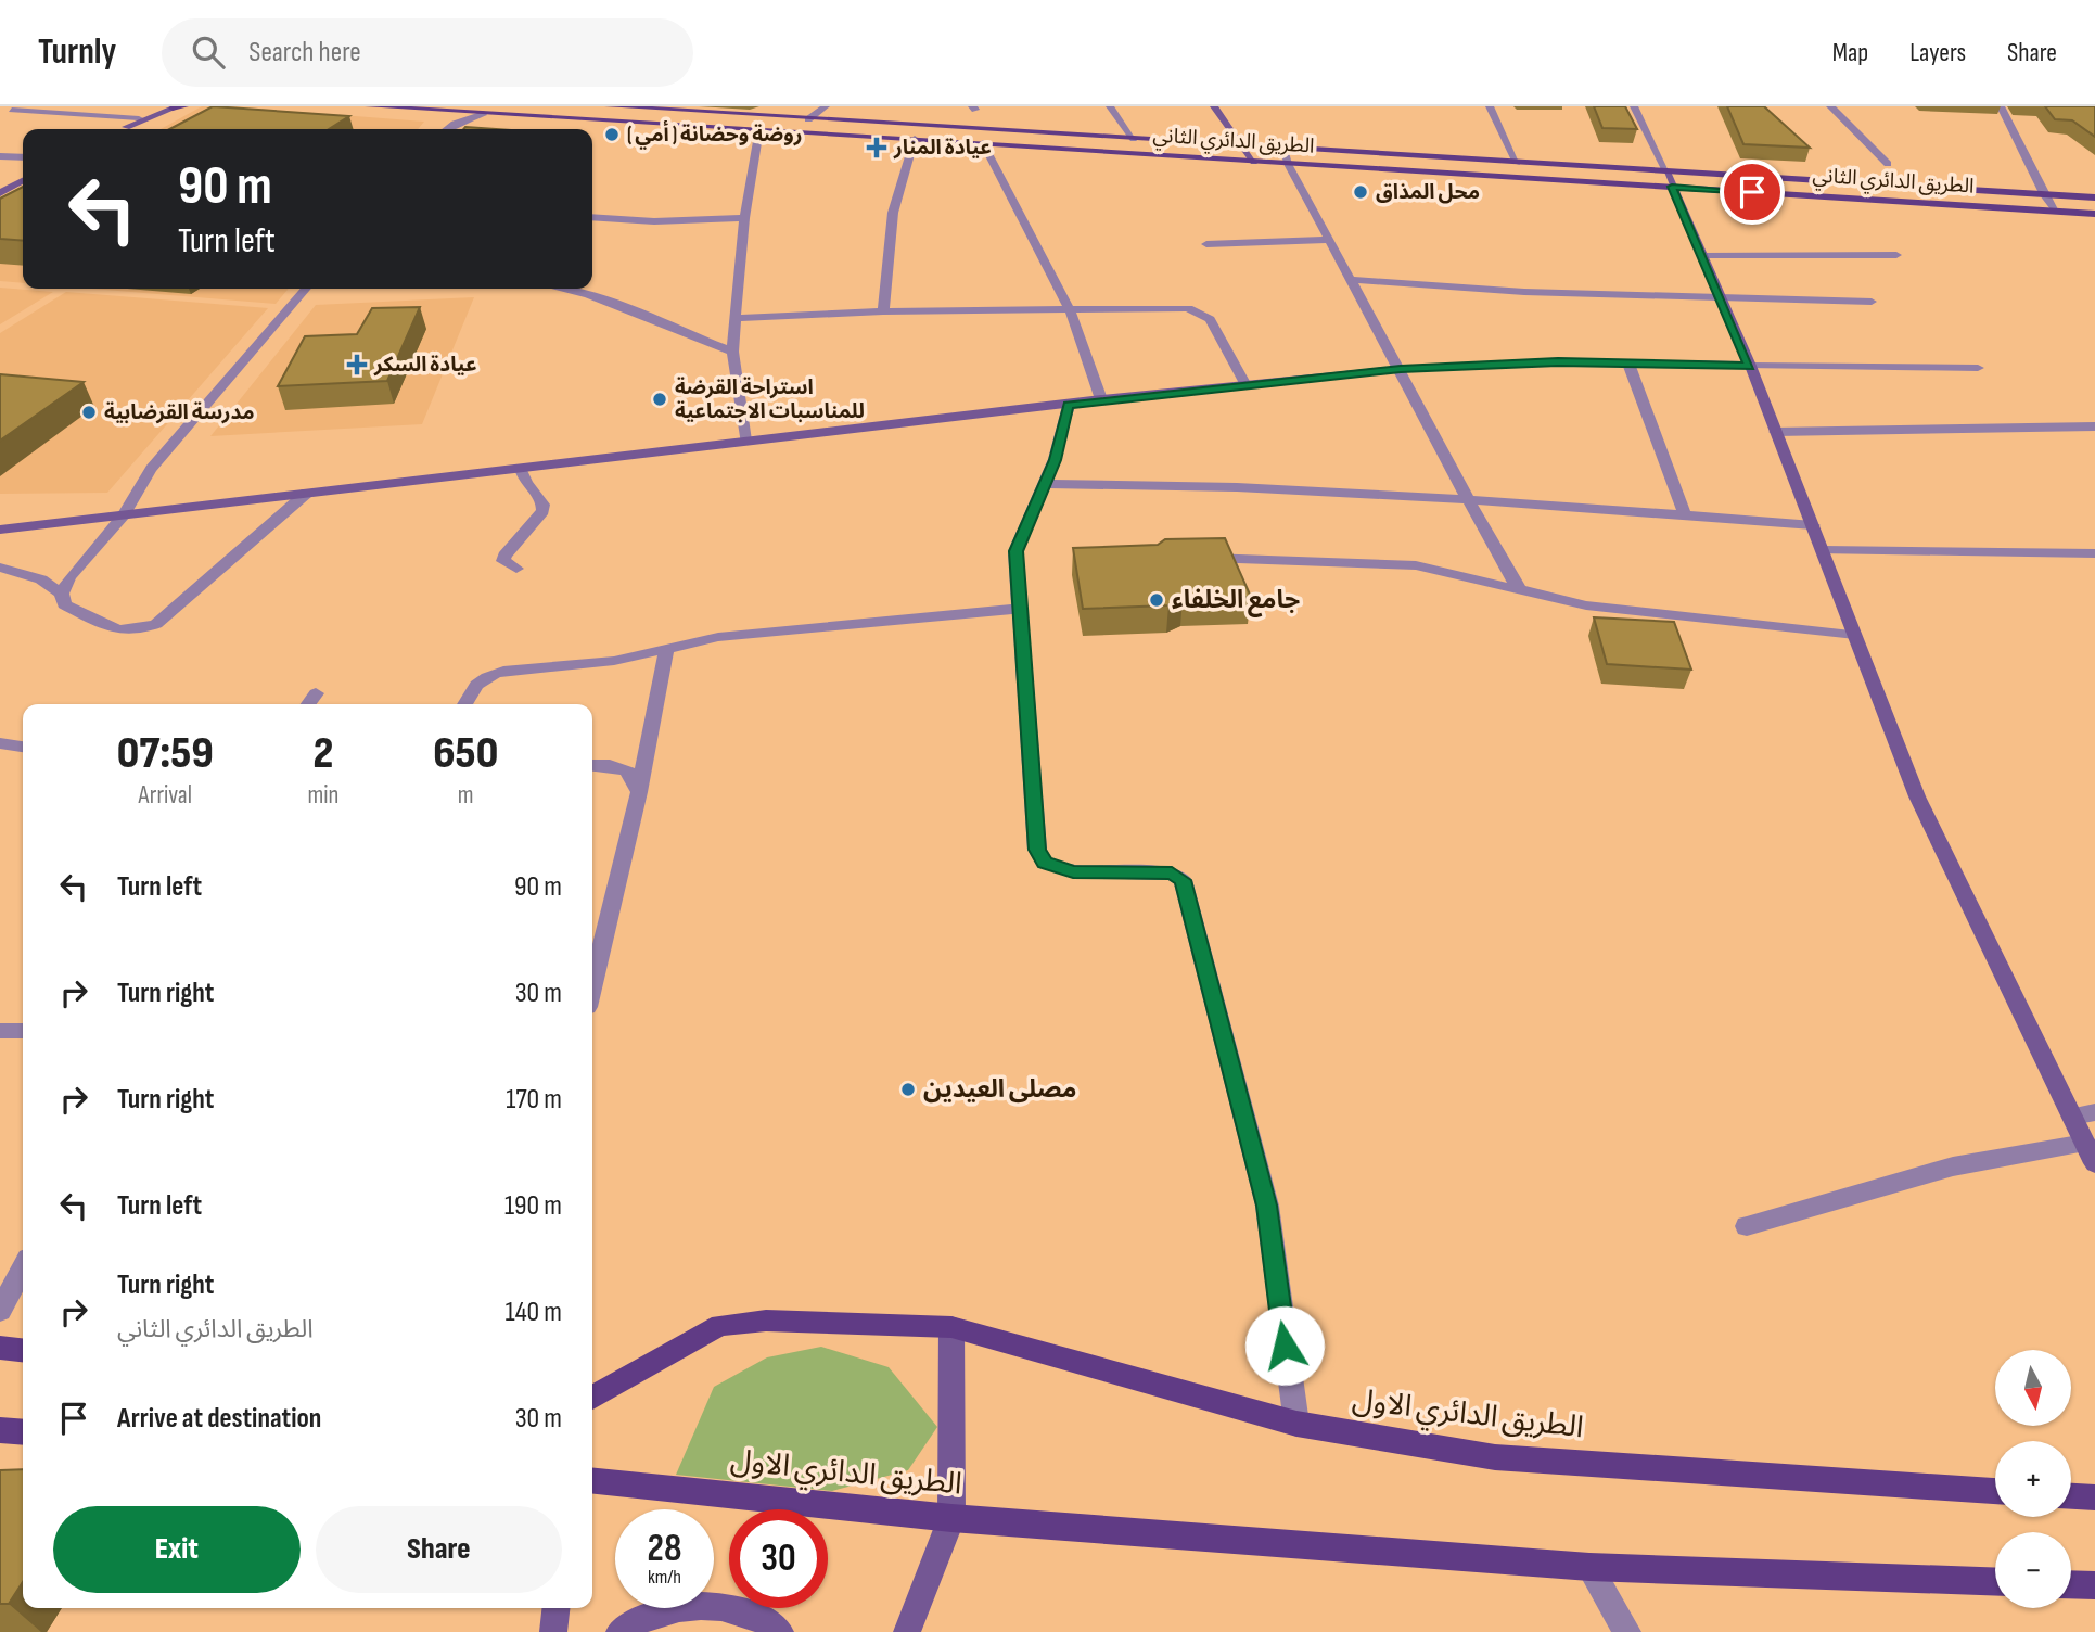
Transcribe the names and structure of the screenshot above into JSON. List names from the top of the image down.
{
  "streets": {
    "main road": ["الطريق الدائري الثاني", "الطريق الدائري الاول"]
  },
  "places": {
    "other": [
      "روضة وحضانة ( أمي )",
      "محل المذاق",
      "استراحة القرضة للمناسبات الاجتماعية",
      "مدرسة القرضابية",
      "جامع الخلفاء",
      "مصلى العيدين"
    ],
    "health": ["عيادة المنار", "عيادة السكر"]
  },
  "north": "bottom",
  "page": {
    "header": "Turnly",
    "search": "Search here",
    "nav": ["Map", "Layers", "Share"],
    "turn": ["90 m", "Turn left"],
    "eta": [
      "07:59",
      "Arrival",
      "2",
      "min",
      "650",
      "m"
    ],
    "list": [
      {
        "name": "Turn left",
        "value": "90 m"
      },
      {
        "name": "Turn right",
        "value": "30 m"
      },
      {
        "name": "Turn right",
        "value": "170 m"
      },
      {
        "name": "Turn left",
        "value": "190 m"
      },
      {
        "name": "Turn right",
        "note": "الطريق الدائري الثاني",
        "value": "140 m"
      },
      {
        "name": "Arrive at destination",
        "value": "30 m"
      }
    ],
    "map_buttons": ["+", "−"],
    "buttons": ["Exit", "Share"],
    "speed": "28 km/h",
    "limit": "30"
  }
}
